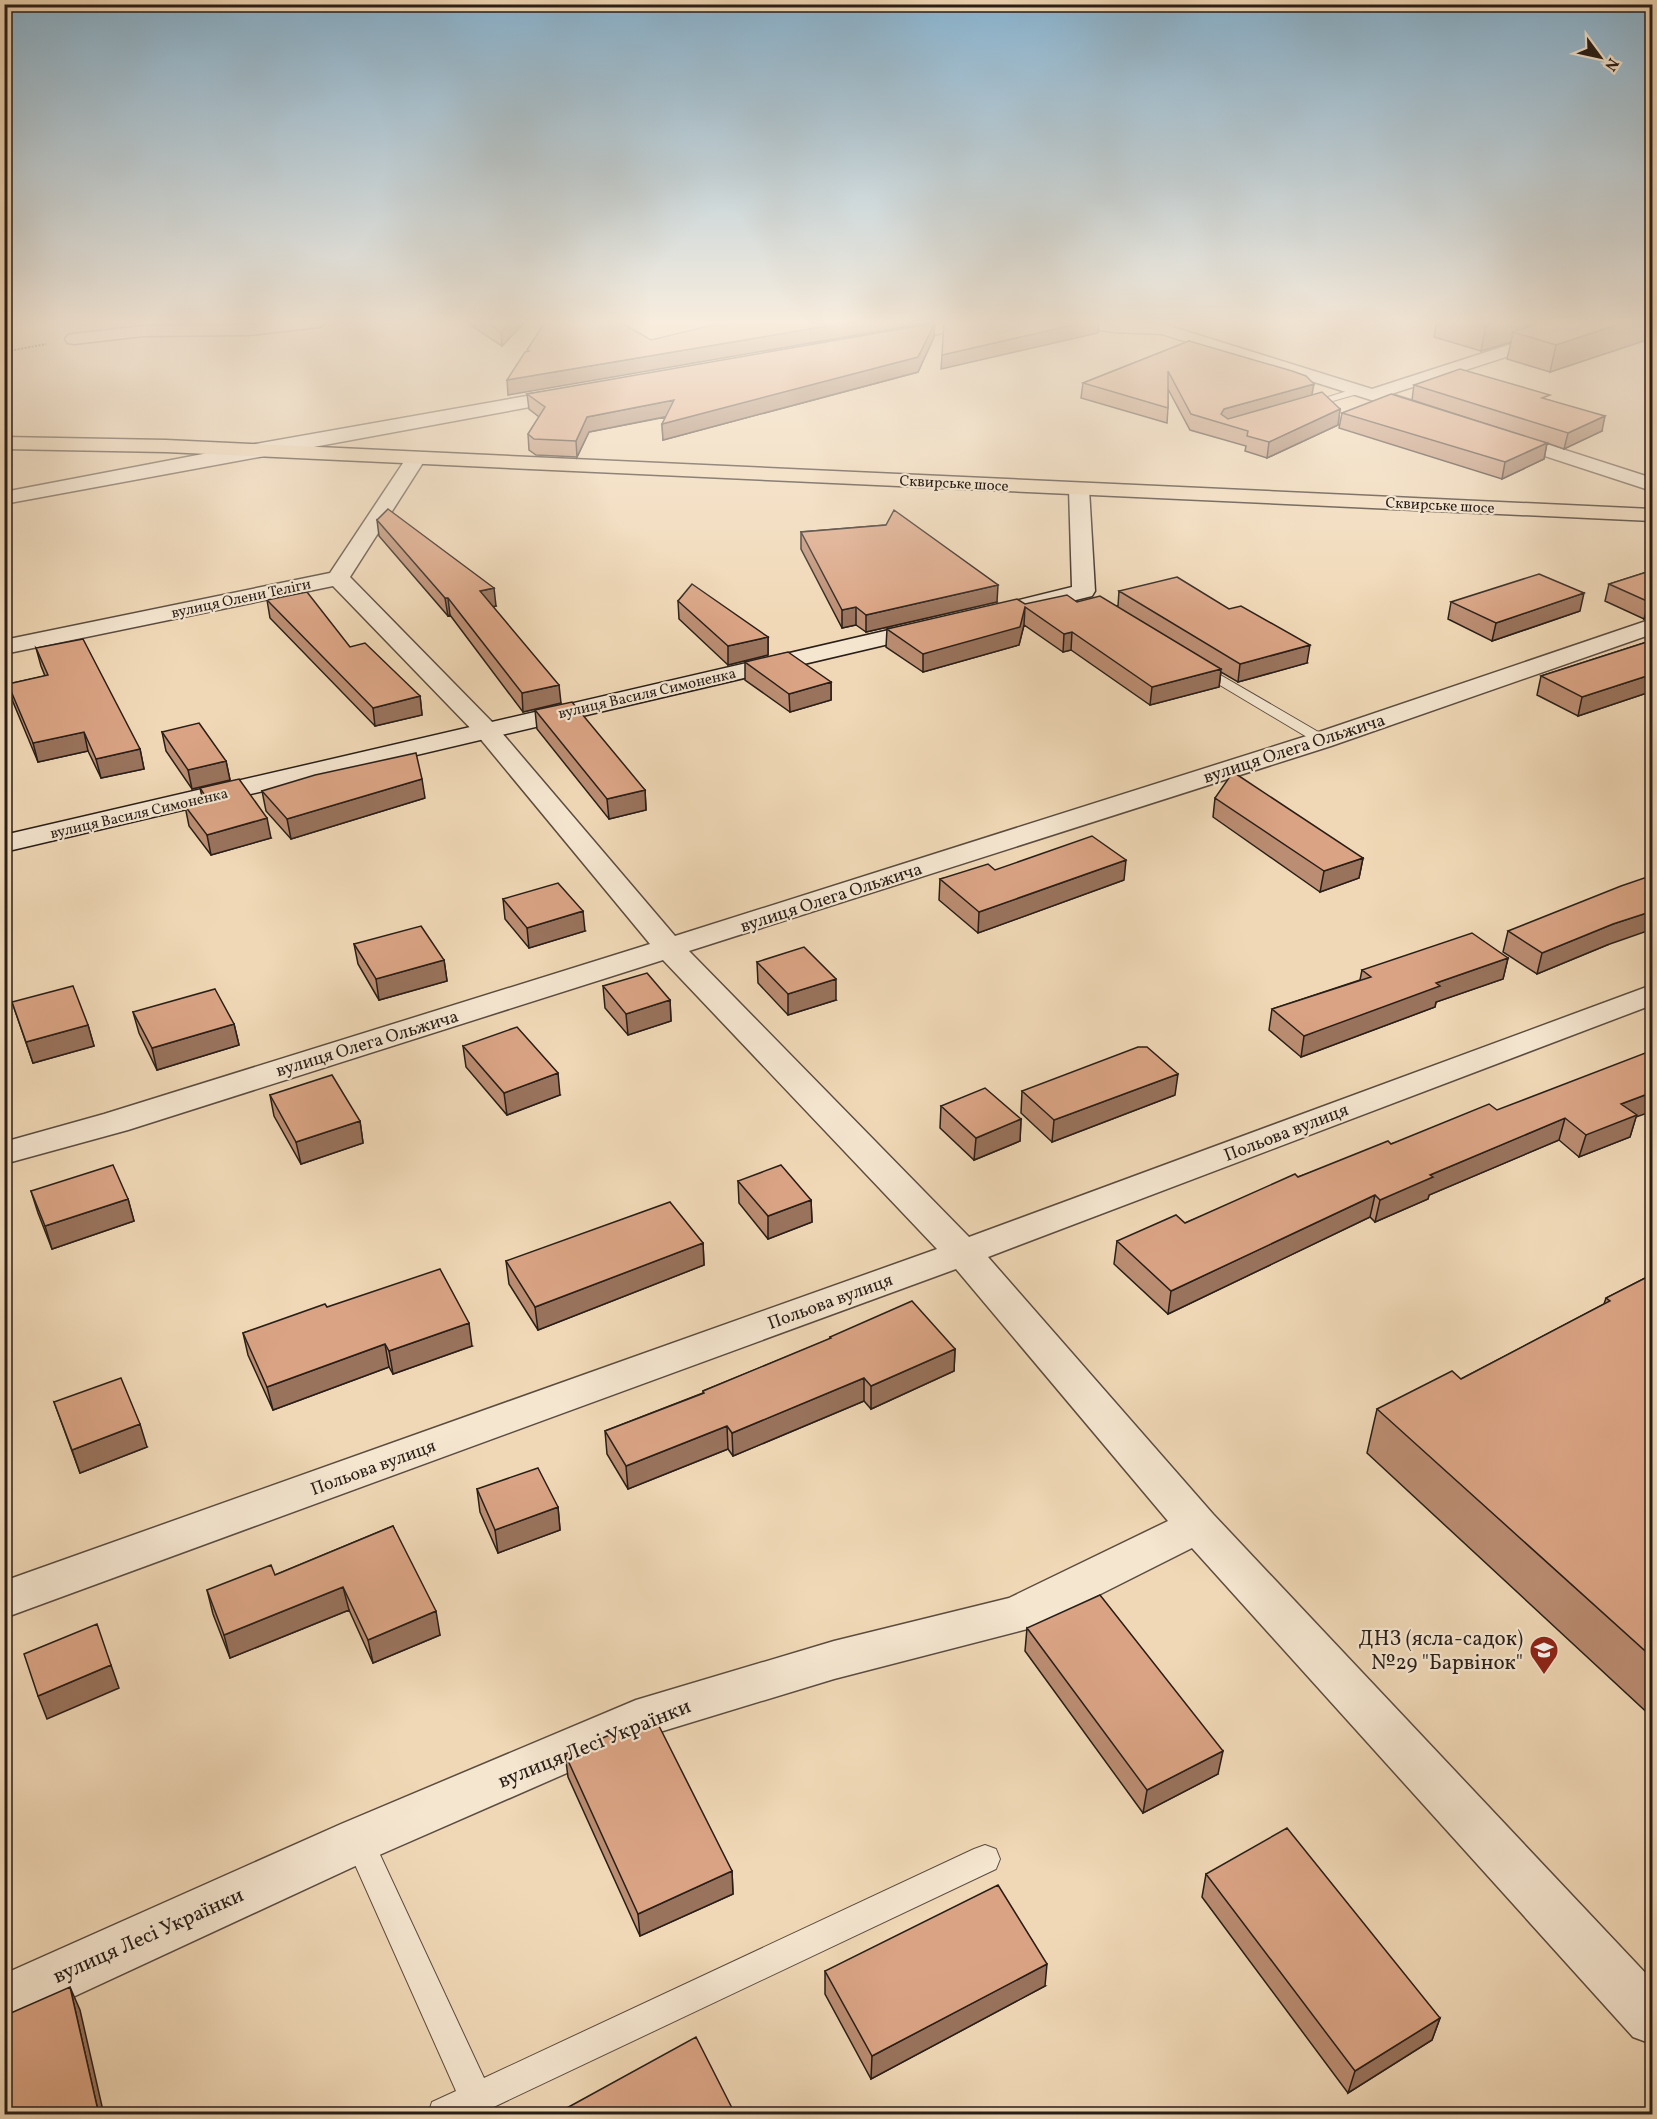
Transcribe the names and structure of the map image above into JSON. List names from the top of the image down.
{
  "streets": {
    "main road": ["Сквирське шосе"],
    "street": [
      "вулиця Олени Теліги",
      "вулиця Василя Симоненка",
      "вулиця Олега Ольжича",
      "Польова вулиця",
      "вулиця Лесі Українки"
    ]
  },
  "places": {
    "school or university": ["ДНЗ (ясла-садок) №29 \"Барвінок\""]
  },
  "north": "bottom right"
}
